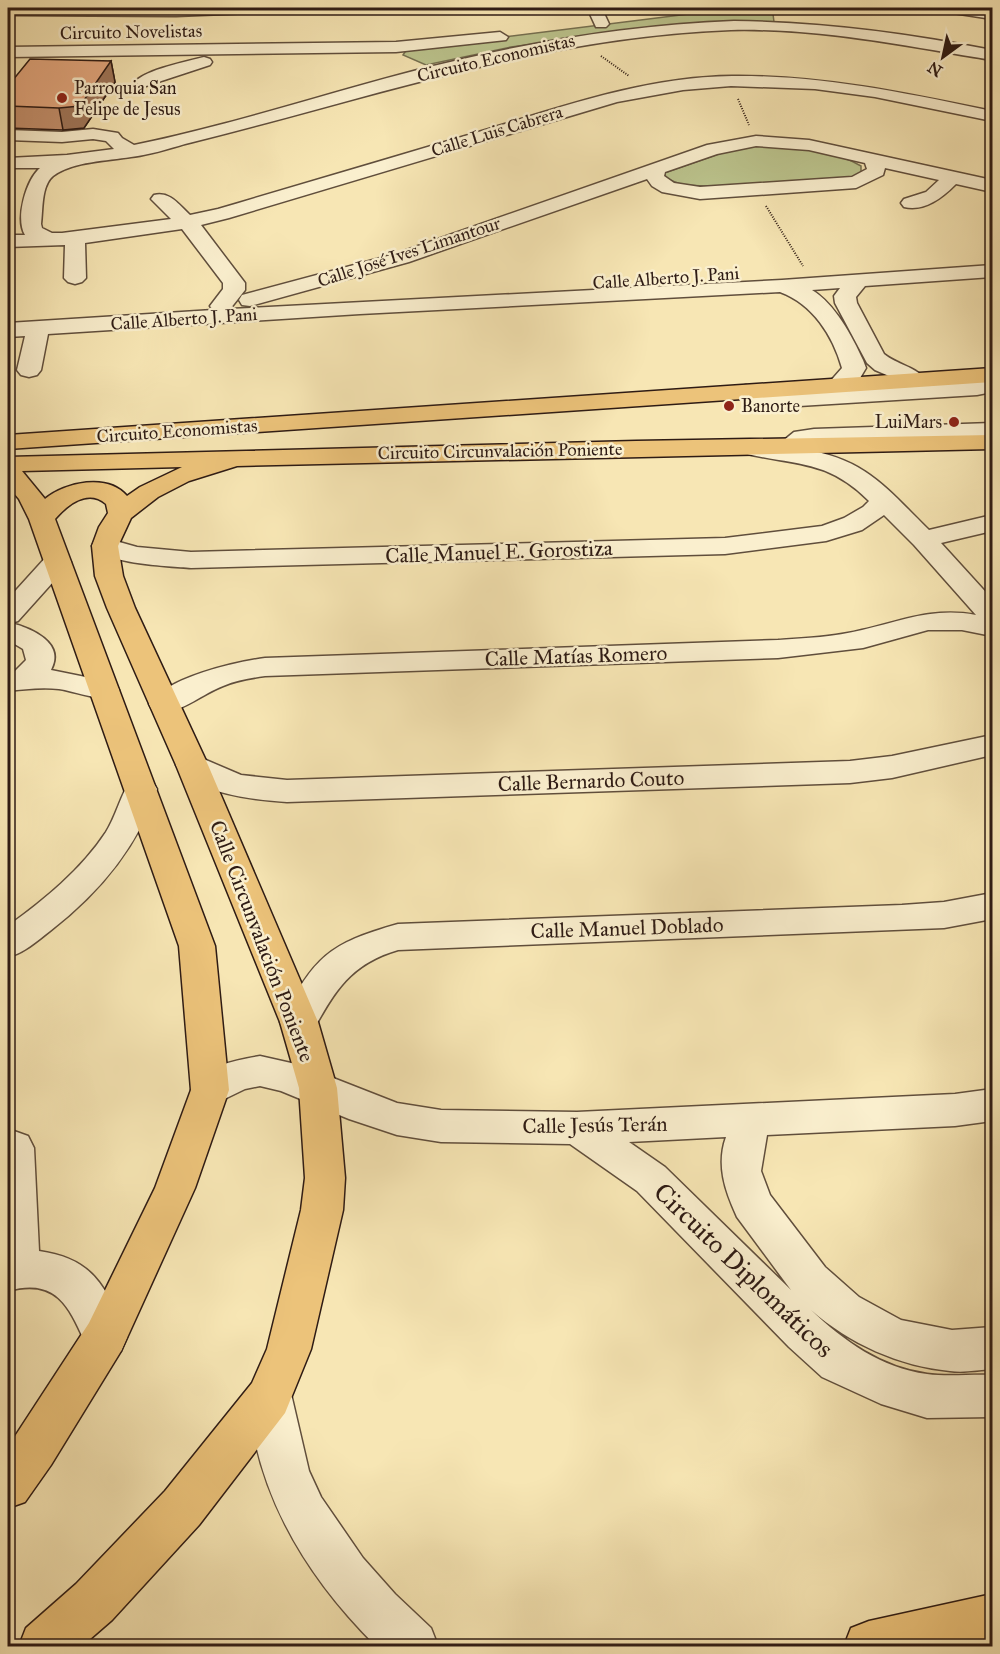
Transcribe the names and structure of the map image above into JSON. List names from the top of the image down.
{
  "streets": {
    "main road": ["Circuito Economistas", "Circuito Circunvalación Poniente", "Calle Circunvalación Poniente"],
    "street": [
      "Circuito Novelistas",
      "Calle Luis Cabrera",
      "Calle José Ives Limantour",
      "Calle Alberto J. Pani",
      "Calle Manuel E. Gorostiza",
      "Calle Matías Romero",
      "Calle Bernardo Couto",
      "Calle Manuel Doblado",
      "Calle Jesús Terán",
      "Circuito Diplomáticos"
    ]
  },
  "crossings": [
    ["Calle José Ives Limantour", "Calle Alberto J. Pani"],
    ["Calle Manuel E. Gorostiza", "Calle Circunvalación Poniente"],
    ["Calle Matías Romero", "Calle Circunvalación Poniente"],
    ["Calle Bernardo Couto", "Calle Circunvalación Poniente"],
    ["Calle Manuel Doblado", "Calle Circunvalación Poniente"],
    ["Calle Circunvalación Poniente", "Calle Jesús Terán"],
    ["Calle Jesús Terán", "Circuito Diplomáticos"]
  ],
  "places": ["Parroquia San Felipe de Jesus", "Banorte", "LuiMars"],
  "north": "bottom left"
}
